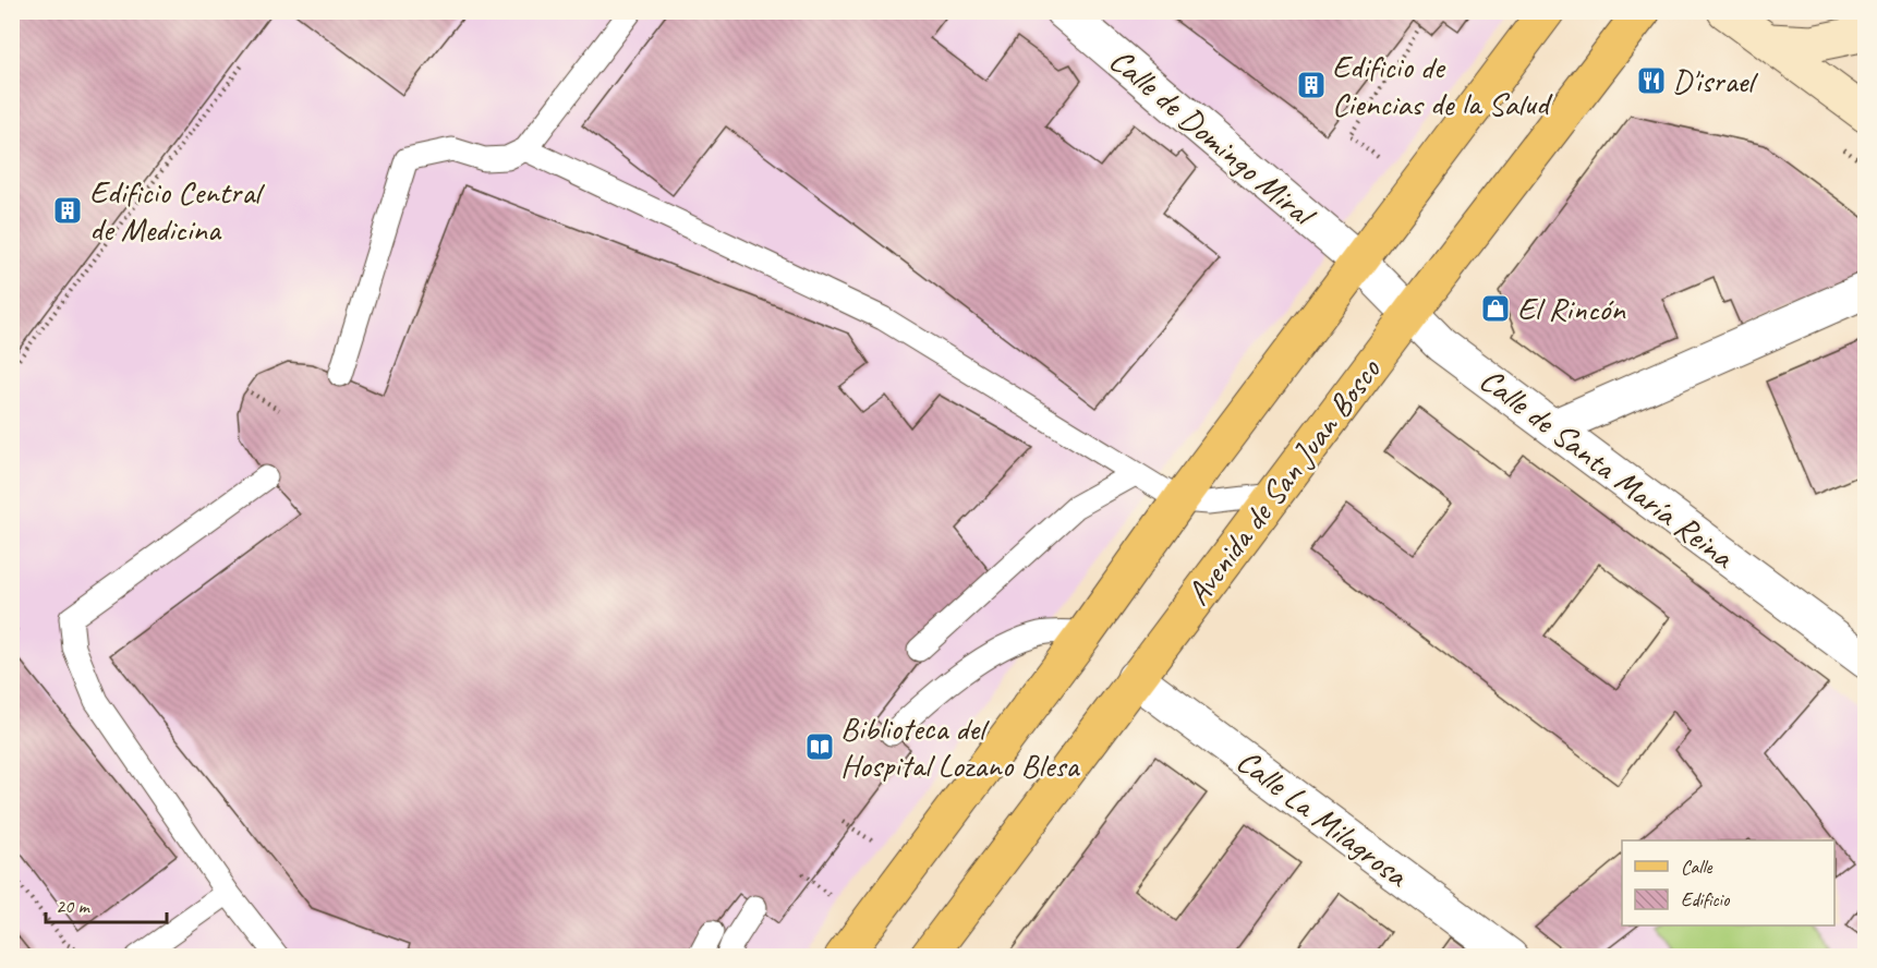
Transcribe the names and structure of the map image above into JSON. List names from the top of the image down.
{
  "streets": {
    "main road": ["Avenida de San Juan Bosco"],
    "street": ["Calle de Domingo Miral", "Calle de Santa María Reina", "Calle La Milagrosa"]
  },
  "crossings": [
    ["Calle de Domingo Miral", "Calle de Santa María Reina"],
    ["Calle de Santa María Reina", "Avenida de San Juan Bosco"],
    ["Avenida de San Juan Bosco", "Calle La Milagrosa"]
  ],
  "places": {
    "restaurant": ["D'israel"],
    "building": ["Edificio de Ciencias de la Salud", "Edificio Central de Medicina"],
    "shop": ["El Rincón"],
    "library": ["Biblioteca del Hospital Lozano Blesa"]
  },
  "legend": ["Calle", "Edificio"],
  "scale_bar": "20 m"
}
